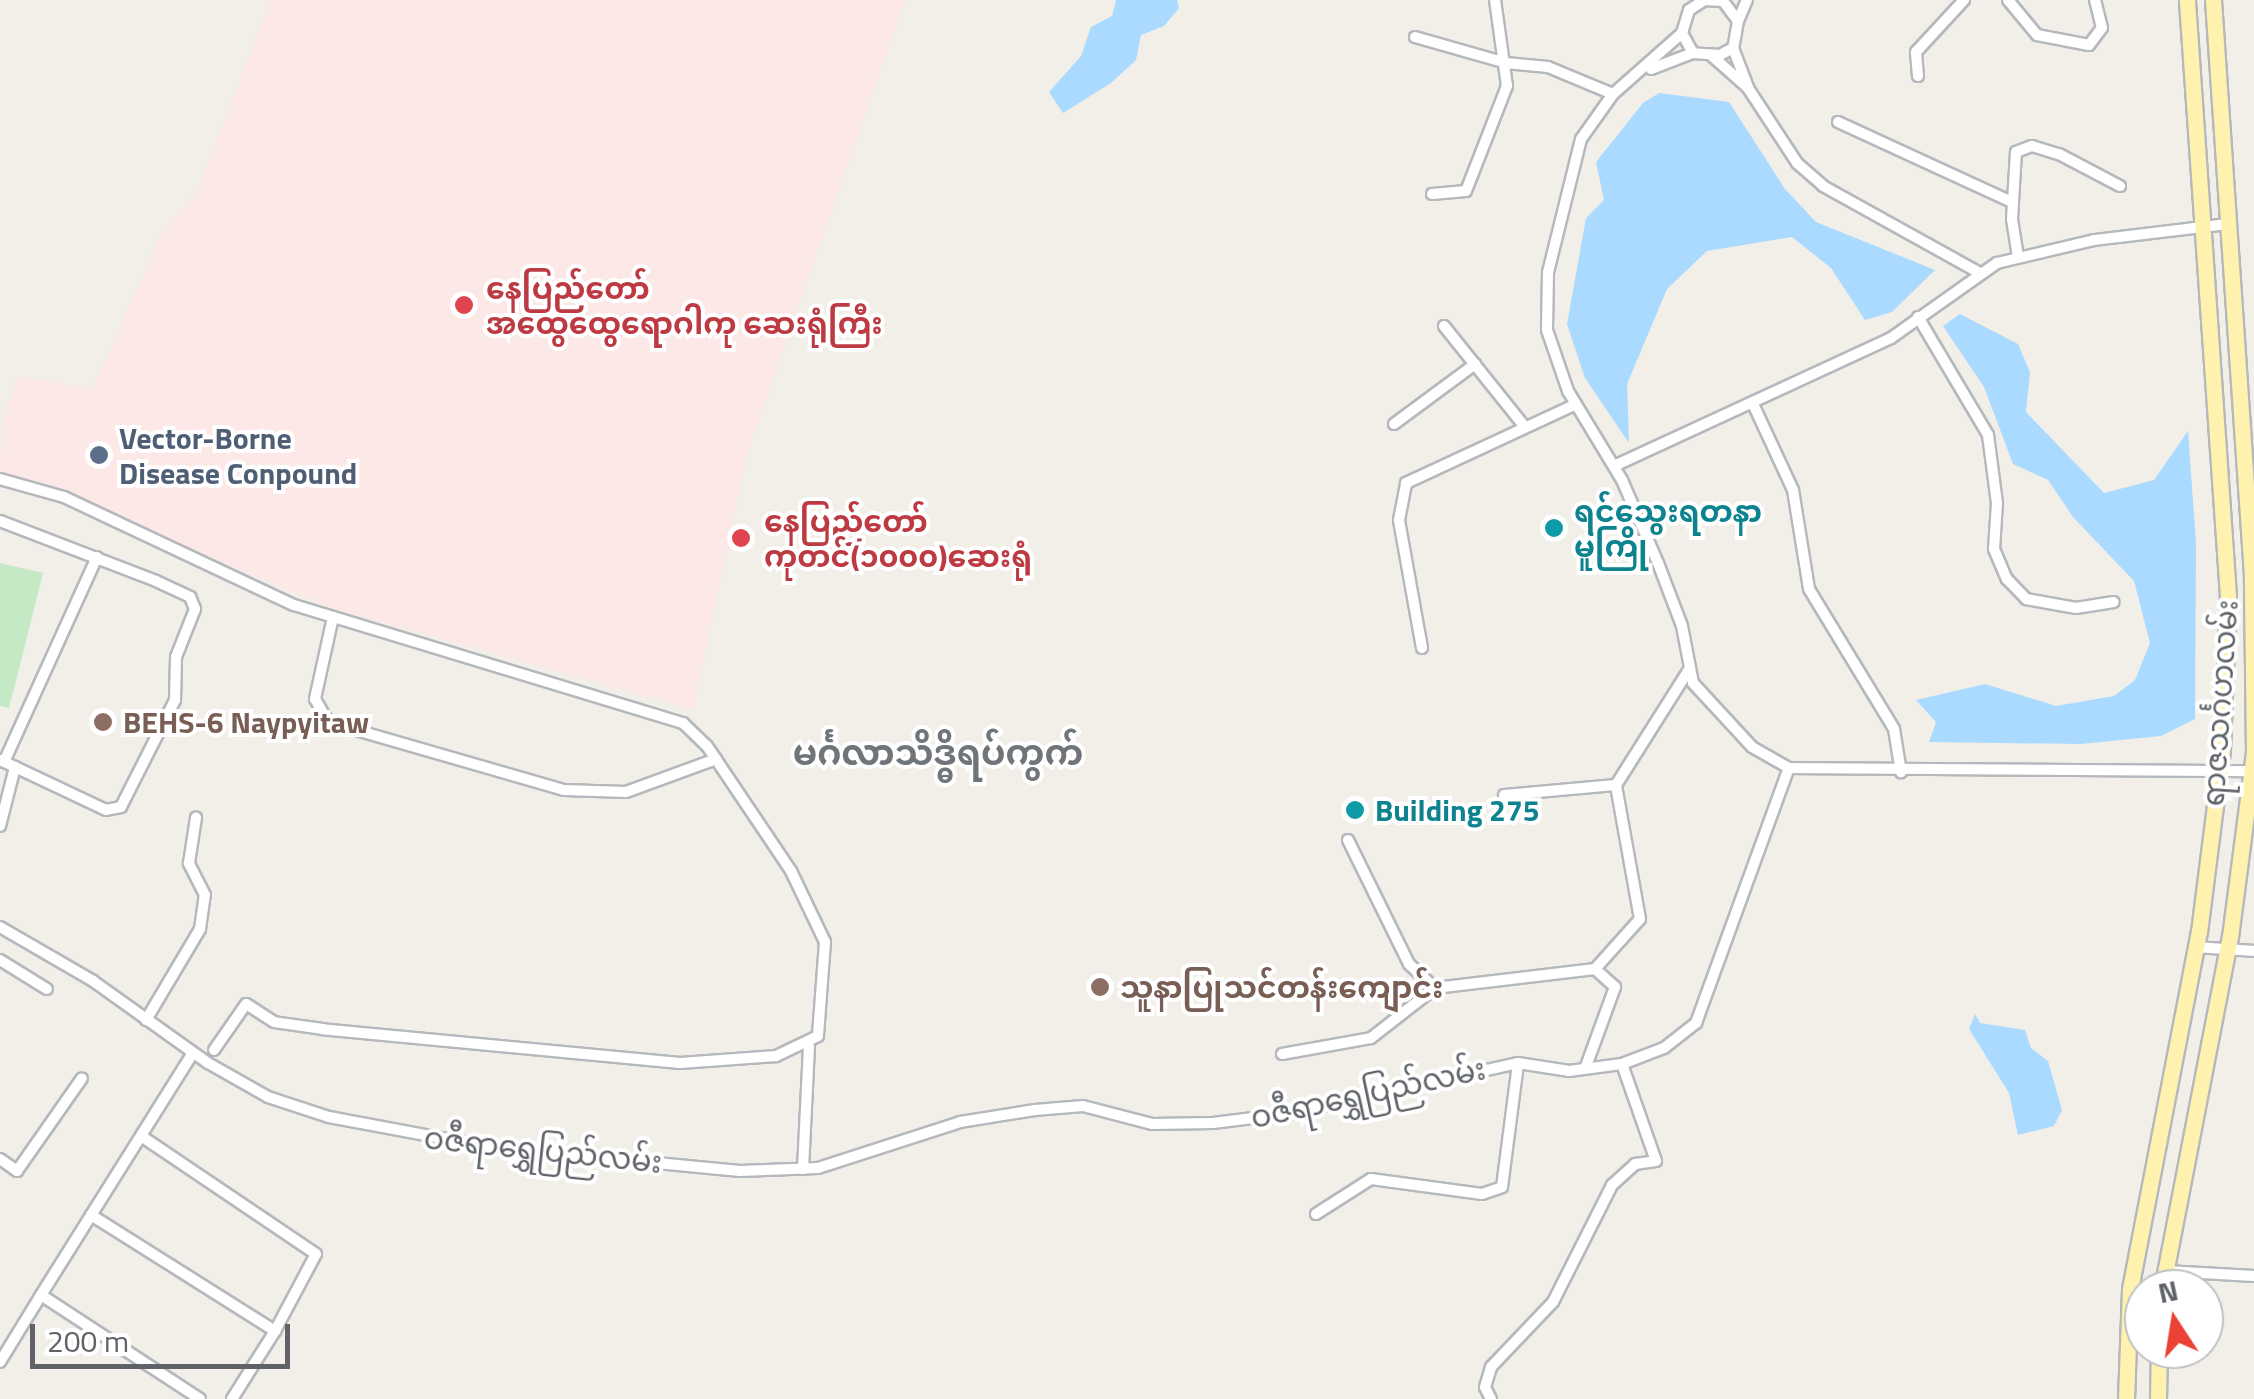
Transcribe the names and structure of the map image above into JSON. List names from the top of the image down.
{
  "streets": {
    "main road": ["ရာဇသင်္ဂဟလမ်း"],
    "street": ["ဝဇီရာရွှေပြည်လမ်း"]
  },
  "districts": ["မင်္ဂလာသိဒ္ဓိရပ်ကွက်"],
  "places": [
    "နေပြည်တော် အထွေထွေရောဂါကု ဆေးရုံကြီး",
    "Vector-Borne Disease Conpound",
    "ရင်သွေးရတနာ မူကြို",
    "နေပြည်တော် ကုတင်(၁၀၀၀)ဆေးရုံ",
    "BEHS-6 Naypyitaw",
    "Building 275",
    "သူနာပြုသင်တန်းကျောင်း"
  ],
  "scale_bar": "200 m",
  "north": "top"
}
